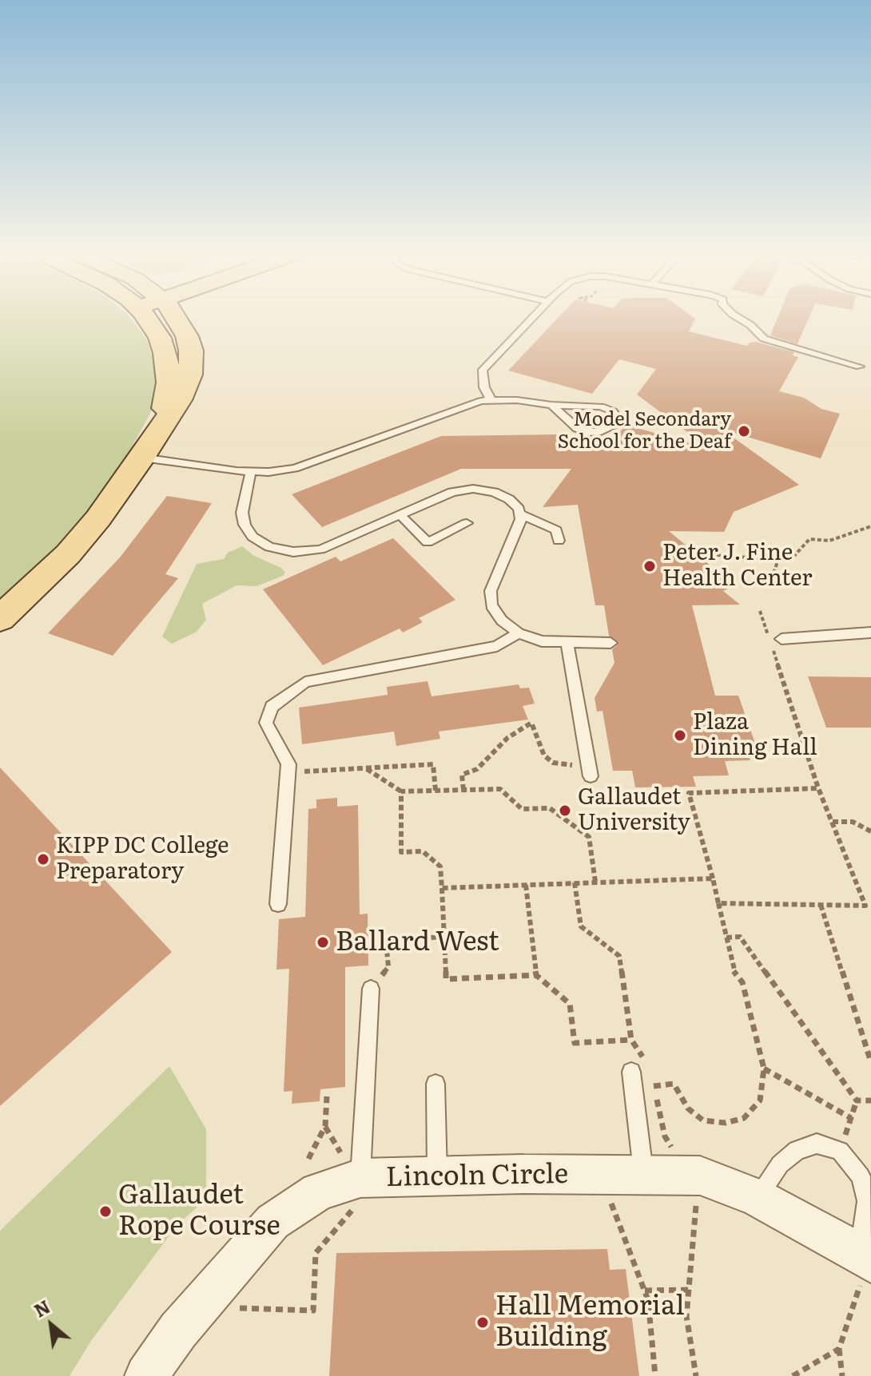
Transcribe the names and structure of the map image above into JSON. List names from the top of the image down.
{
  "streets": {
    "street": ["Lincoln Circle"]
  },
  "places": [
    "Model Secondary School for the Deaf",
    "Peter J. Fine Health Center",
    "Plaza Dining Hall",
    "Gallaudet University",
    "KIPP DC College Preparatory",
    "Ballard West",
    "Gallaudet Rope Course",
    "Hall Memorial Building"
  ],
  "north": "top left"
}
